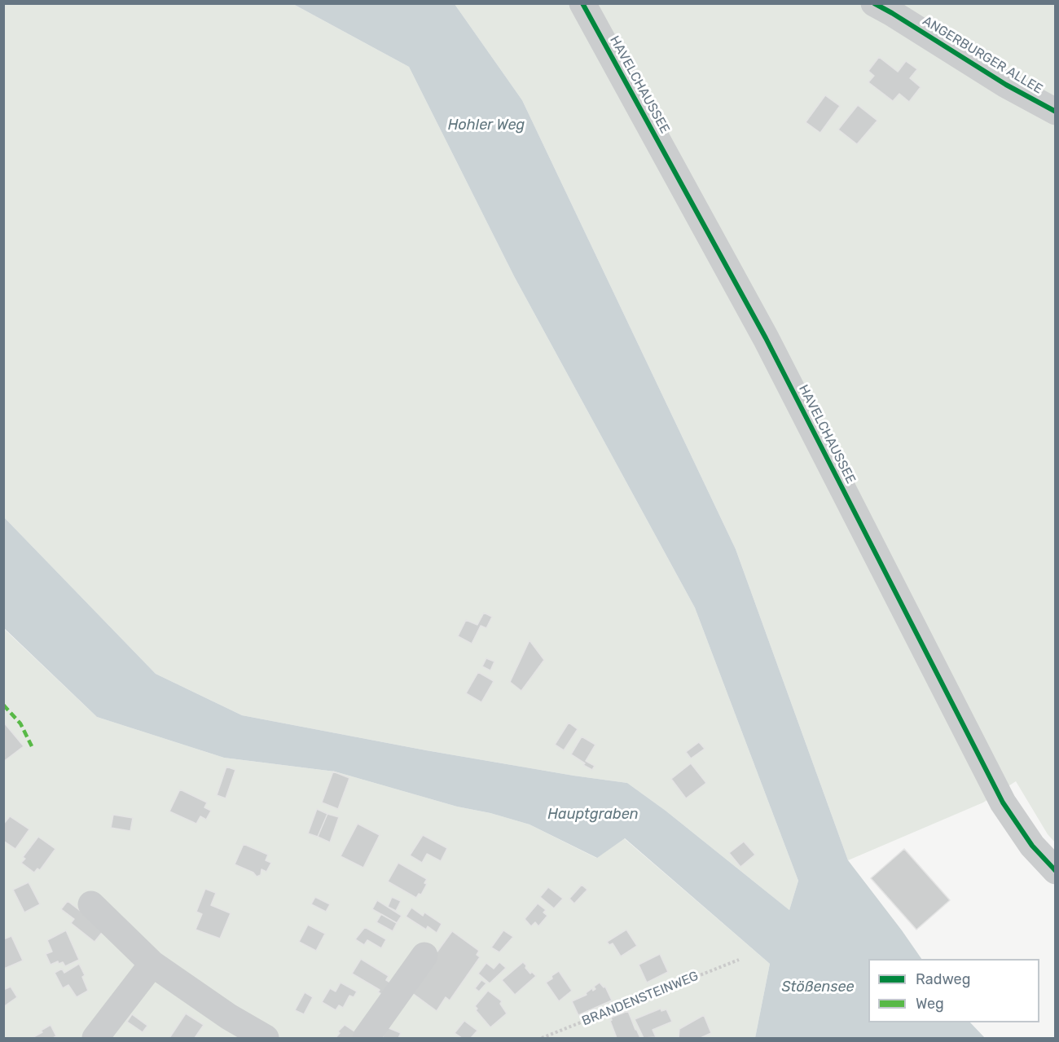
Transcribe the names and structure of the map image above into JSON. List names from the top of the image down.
{
  "streets": {
    "street": ["ANGERBURGER ALLEE", "HAVELCHAUSSEE"],
    "path": ["BRANDENSTEINWEG"]
  },
  "water": ["Hohler Weg", "Hauptgraben", "Stößensee"],
  "legend": ["Radweg", "Weg"]
}
